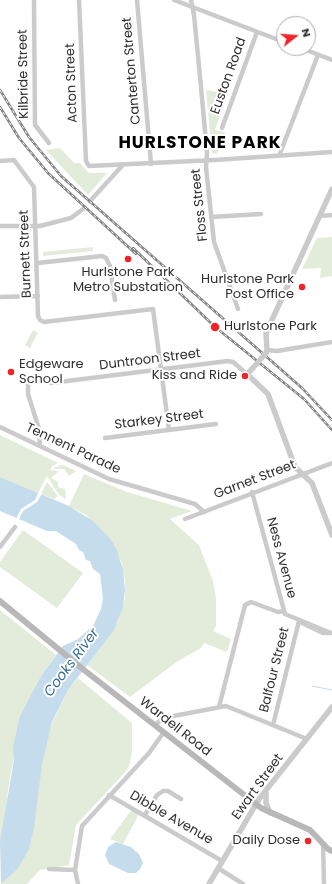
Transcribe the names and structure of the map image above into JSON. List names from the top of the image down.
{
  "streets": {
    "main road": ["Wardell Road"],
    "street": [
      "Canterton Street",
      "Kilbride Street",
      "Euston Road",
      "Acton Street",
      "Floss Street",
      "Burnett Street",
      "Duntroon Street",
      "Starkey Street",
      "Tennent Parade",
      "Garnet Street",
      "Ness Avenue",
      "Balfour Street",
      "Ewart Street",
      "Dibble Avenue"
    ]
  },
  "crossings": [
    ["Burnett Street", "Duntroon Street"],
    ["Tennent Parade", "Garnet Street"],
    ["Garnet Street", "Ness Avenue"],
    ["Ness Avenue", "Balfour Street"],
    ["Wardell Road", "Ewart Street"],
    ["Ewart Street", "Dibble Avenue"]
  ],
  "districts": ["HURLSTONE PARK"],
  "water": ["Cooks River"],
  "places": [
    "Hurlstone Park Metro Substation",
    "Hurlstone Park Post Office",
    "Hurlstone Park",
    "Edgeware School",
    "Kiss and Ride",
    "Daily Dose"
  ],
  "north": "right"
}
